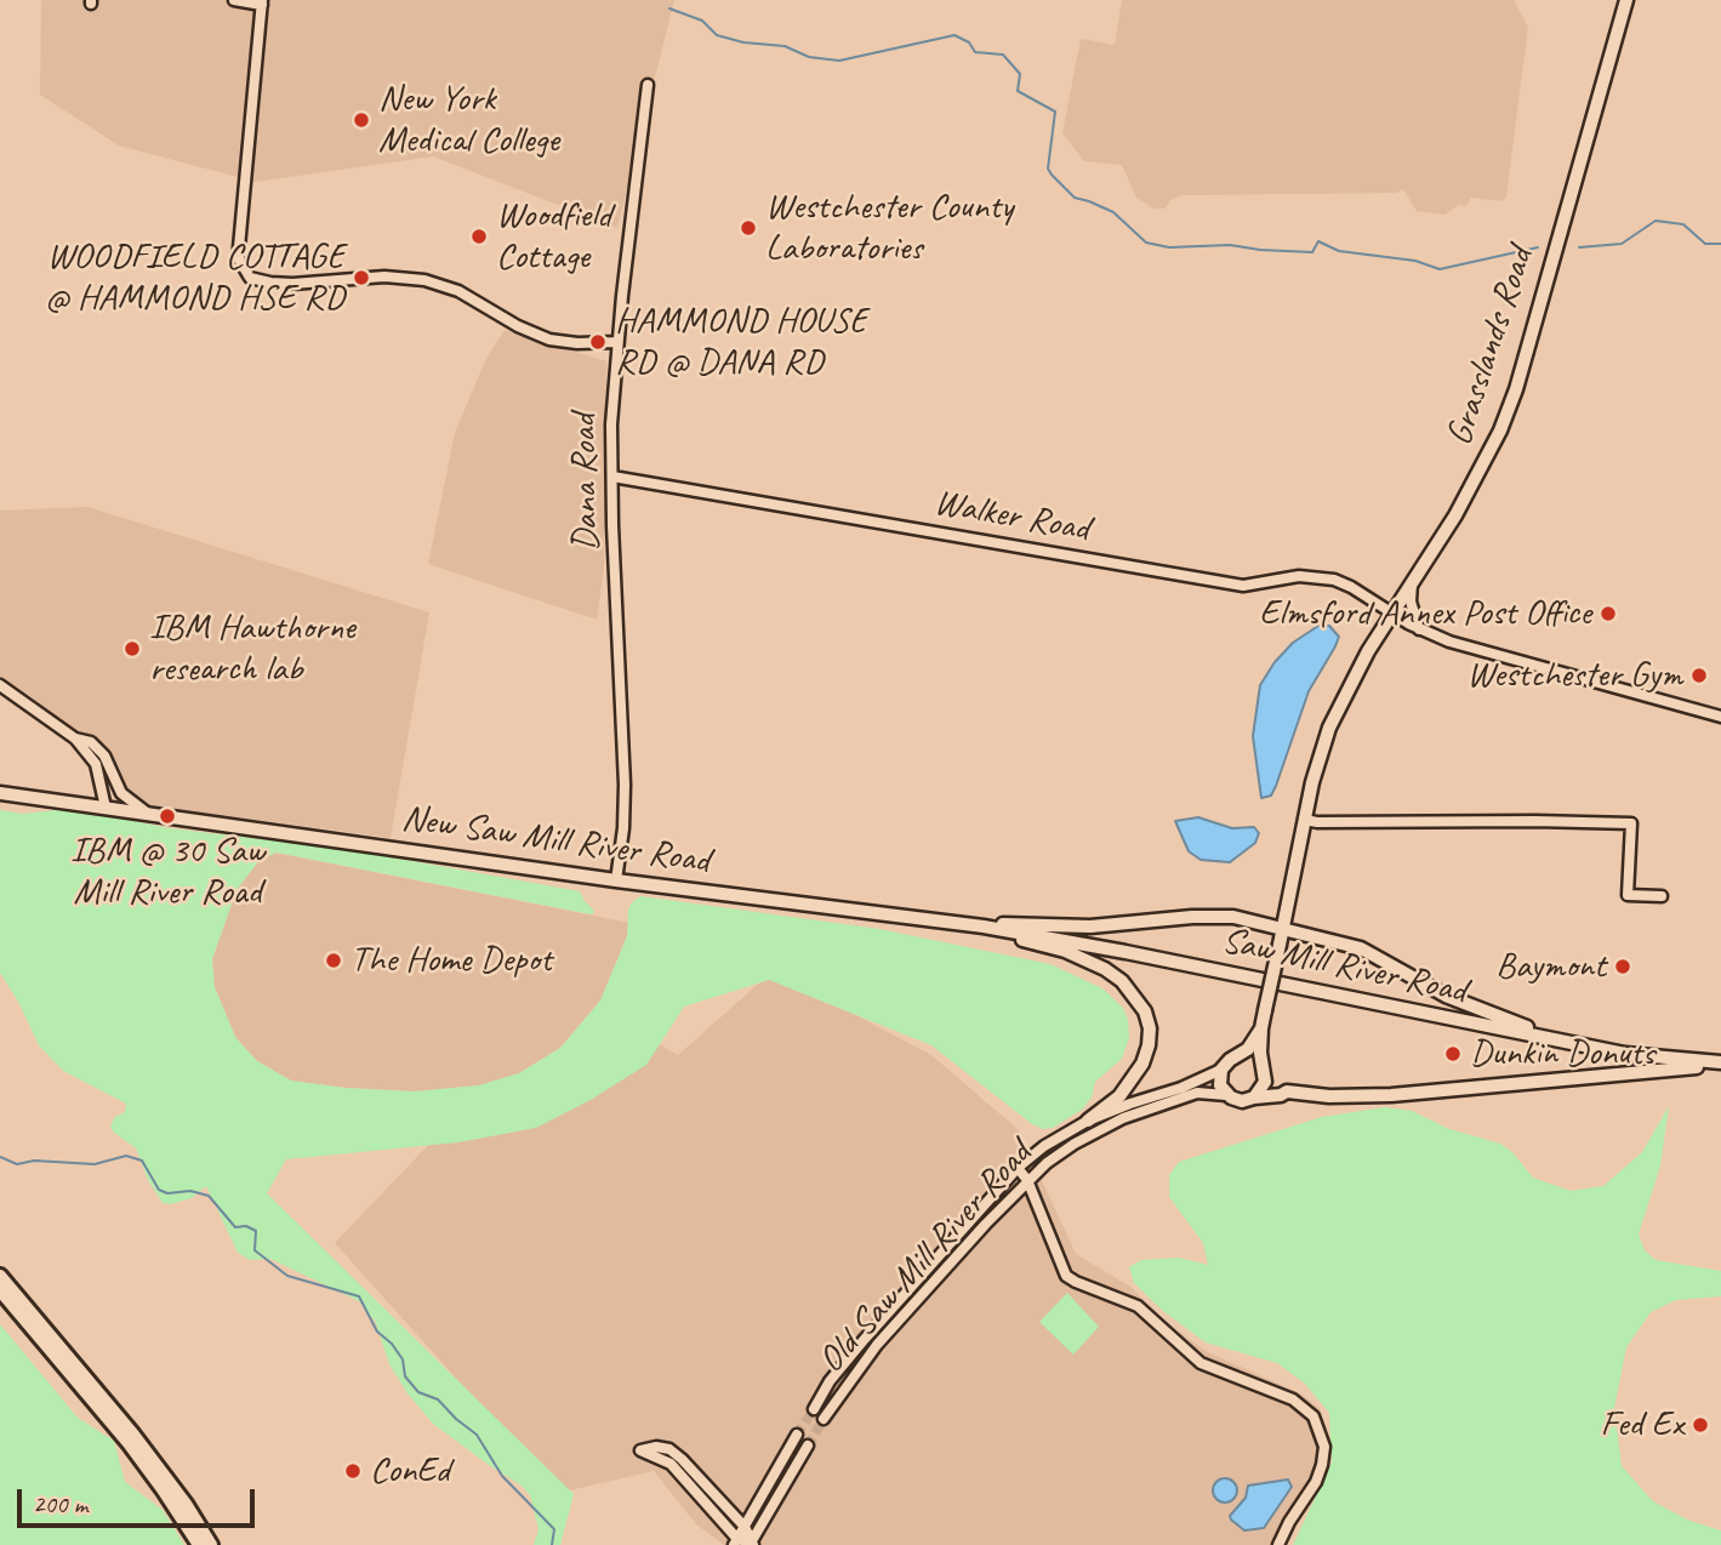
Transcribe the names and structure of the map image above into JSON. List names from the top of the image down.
{
  "streets": {
    "main road": [
      "Grasslands Road",
      "New Saw Mill River Road",
      "Saw Mill River Road",
      "Old Saw Mill River Road"
    ],
    "street": ["Dana Road", "Walker Road"]
  },
  "crossings": [
    ["Grasslands Road", "Walker Road"],
    ["Grasslands Road", "Old Saw Mill River Road"],
    ["Dana Road", "Walker Road"],
    ["Dana Road", "New Saw Mill River Road"],
    ["New Saw Mill River Road", "Saw Mill River Road"]
  ],
  "places": [
    "New York Medical College",
    "Westchester County Laboratories",
    "Woodfield Cottage",
    "WOODFIELD COTTAGE @ HAMMOND HSE RD",
    "HAMMOND HOUSE RD @ DANA RD",
    "Elmsford Annex Post Office",
    "IBM Hawthorne research lab",
    "Westchester Gym",
    "IBM @ 30 Saw Mill River Road",
    "The Home Depot",
    "Baymont",
    "Dunkin Donuts",
    "Fed Ex",
    "ConEd"
  ],
  "scale_bar": "200 m"
}
